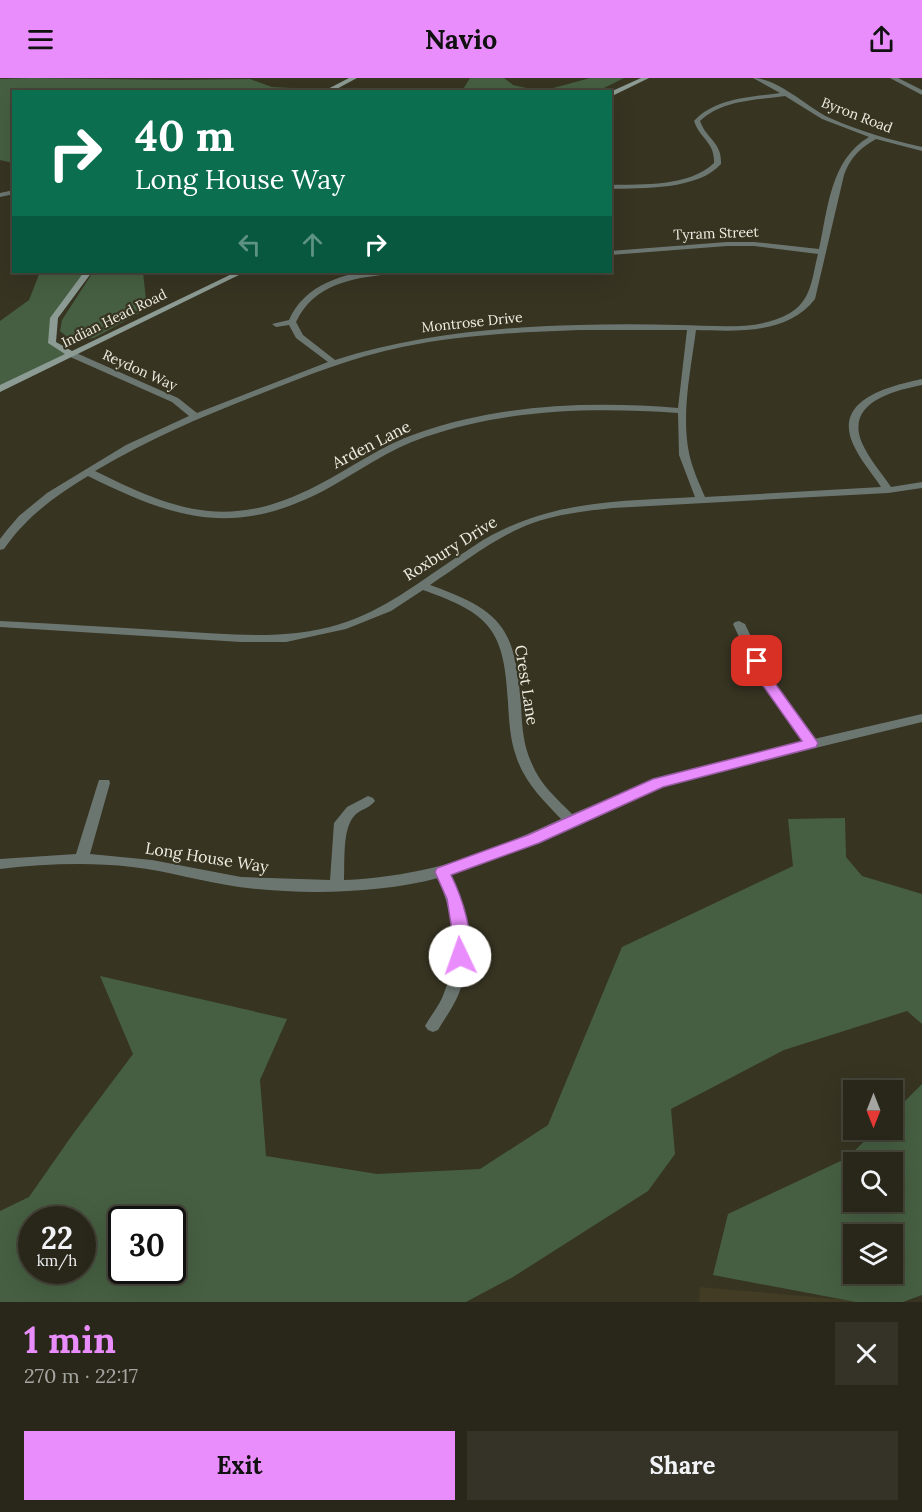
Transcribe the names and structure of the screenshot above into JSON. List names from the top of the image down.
{
  "streets": {
    "main road": ["Indian Head Road"],
    "street": [
      "Byron Road",
      "Tyram Street",
      "Montrose Drive",
      "Reydon Way",
      "Arden Lane",
      "Roxbury Drive",
      "Crest Lane",
      "Long House Way"
    ]
  },
  "crossings": [
    ["Byron Road", "Montrose Drive"],
    ["Tyram Street", "Montrose Drive"],
    ["Indian Head Road", "Reydon Way"],
    ["Montrose Drive", "Reydon Way"],
    ["Montrose Drive", "Arden Lane"],
    ["Roxbury Drive", "Crest Lane"],
    ["Crest Lane", "Long House Way"]
  ],
  "north": "bottom",
  "page": {
    "header": "Navio",
    "turn": ["40 m", "Long House Way"],
    "speed": "22 km/h",
    "limit": "30",
    "heading": ["1 min", "270 m · 22:17"],
    "buttons": ["Exit", "Share"]
  }
}
